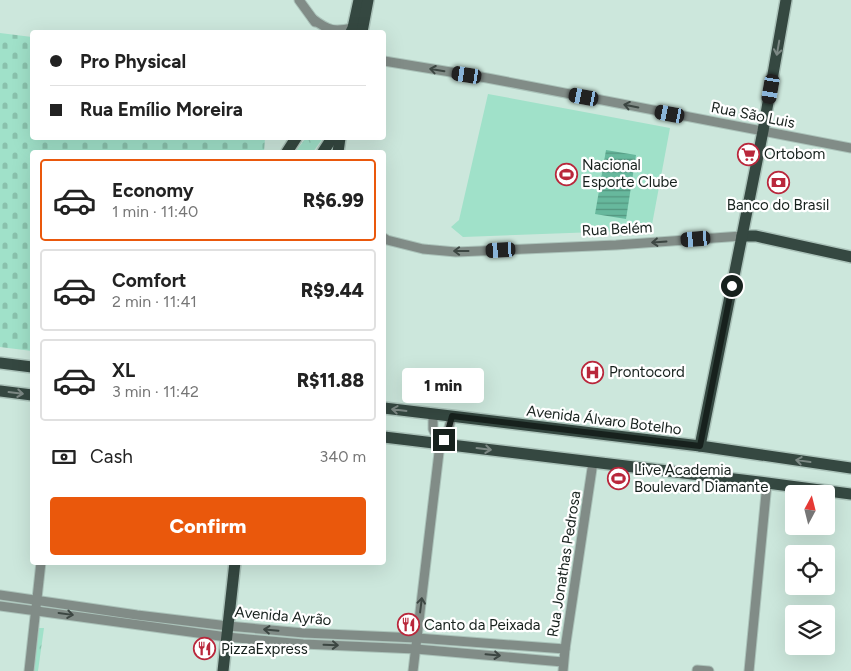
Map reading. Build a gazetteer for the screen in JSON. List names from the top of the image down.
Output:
{
  "streets": {
    "main road": ["Rua Belém", "Avenida Álvaro Botelho"],
    "street": ["Rua São Luis", "Rua Jonathas Pedrosa", "Avenida Ayrão"]
  },
  "crossings": [
    ["Rua Jonathas Pedrosa", "Avenida Ayrão"]
  ],
  "one_way": ["Rua São Luis", "Rua Belém"],
  "places": {
    "supermarket": ["Ortobom"],
    "sports": ["Nacional Esporte Clube", "Live Academia Boulevard Diamante"],
    "bank": ["Banco do Brasil"],
    "hospital": ["Prontocord"],
    "restaurant": ["Canto da Peixada", "PizzaExpress"]
  },
  "north": "top",
  "page": {
    "banner": ["Pro Physical", "Rua Emílio Moreira"],
    "list": [
      {
        "name": "Economy",
        "note": "1 min · 11:40",
        "value": "R$6.99"
      },
      {
        "name": "Comfort",
        "note": "2 min · 11:41",
        "value": "R$9.44"
      },
      {
        "name": "XL",
        "note": "3 min · 11:42",
        "value": "R$11.88"
      }
    ],
    "bubble": "1 min",
    "pay": ["Cash", "340 m"],
    "buttons": "Confirm"
  }
}
